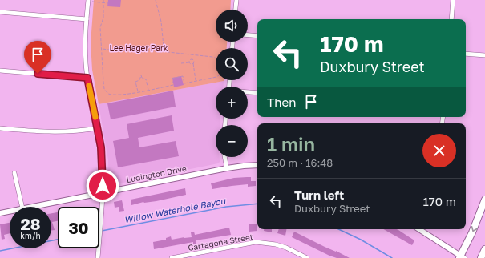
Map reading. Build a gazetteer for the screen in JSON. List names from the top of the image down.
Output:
{
  "streets": {
    "street": ["Ludington Drive", "Cartagena Street"]
  },
  "water": ["Willow Waterhole Bayou"],
  "parks": ["Lee Hager Park"],
  "page": {
    "map_buttons": ["+", "−"],
    "turn": ["170 m", "Duxbury Street"],
    "then": "Then",
    "heading": ["1 min", "250 m · 16:48"],
    "list": [
      {
        "name": "Turn left",
        "note": "Duxbury Street",
        "value": "170 m"
      }
    ],
    "speed": "28 km/h",
    "limit": "30"
  }
}
